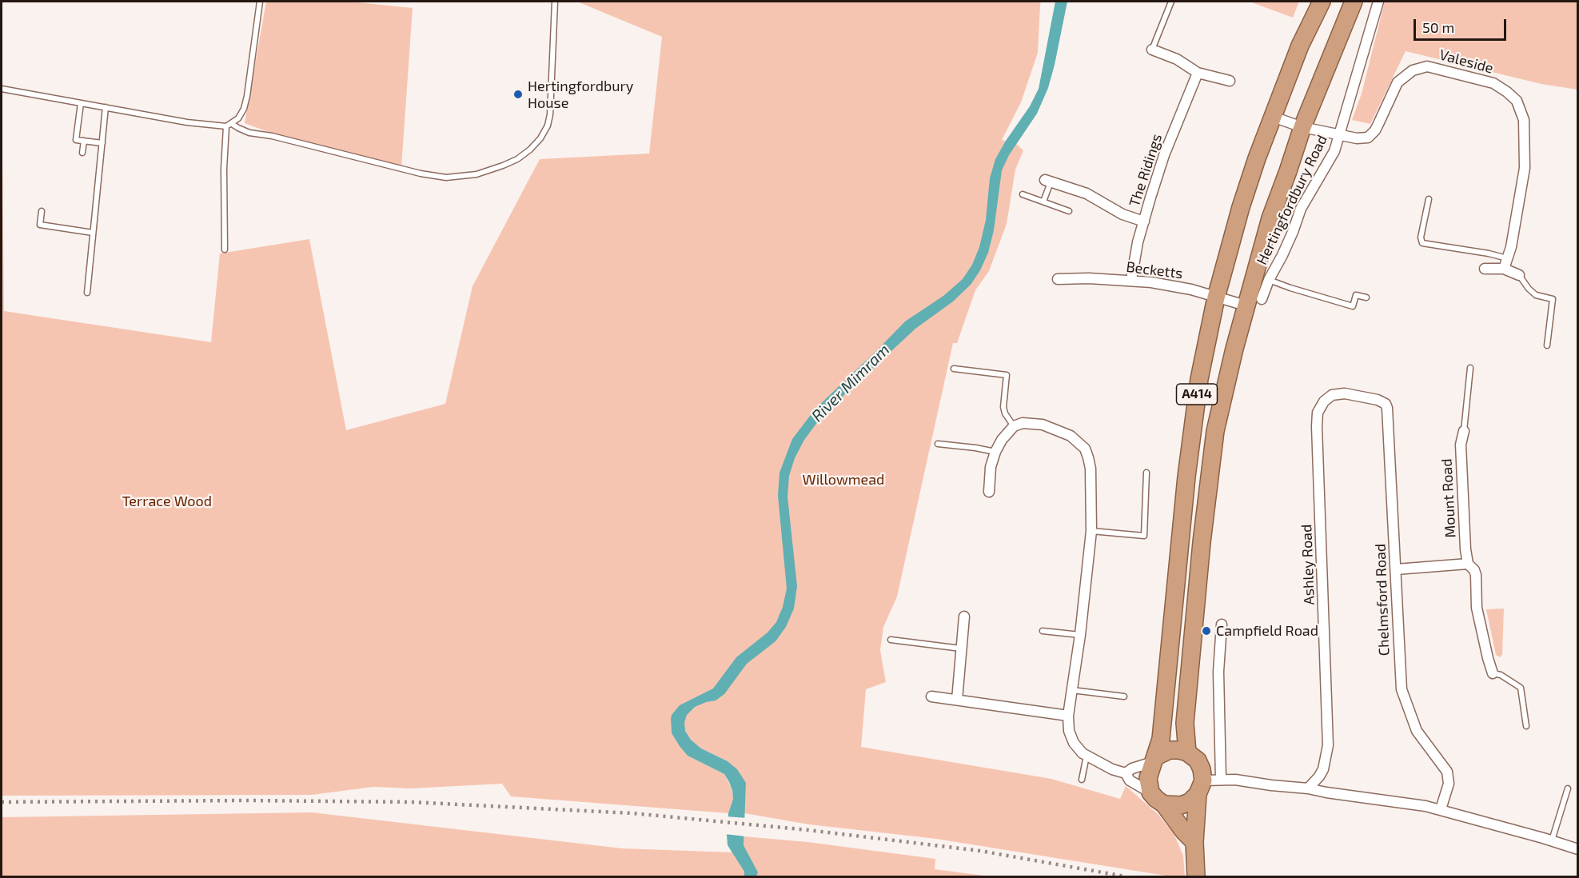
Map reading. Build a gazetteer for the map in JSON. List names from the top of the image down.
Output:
{
  "streets": {
    "highway": ["A414"],
    "street": [
      "Valeside",
      "The Ridings",
      "Hertingfordbury Road",
      "Becketts",
      "Mount Road",
      "Ashley Road",
      "Chelmsford Road"
    ]
  },
  "crossings": [
    ["Valeside", "Hertingfordbury Road"],
    ["Valeside", "A414"],
    ["The Ridings", "Becketts"],
    ["Hertingfordbury Road", "Becketts"],
    ["Hertingfordbury Road", "A414"],
    ["Becketts", "A414"],
    ["Ashley Road", "Chelmsford Road"]
  ],
  "water": ["River Mimram"],
  "parks": ["Willowmead", "Terrace Wood"],
  "places": ["Hertingfordbury House", "Campfield Road"],
  "scale_bar": "50 m"
}
